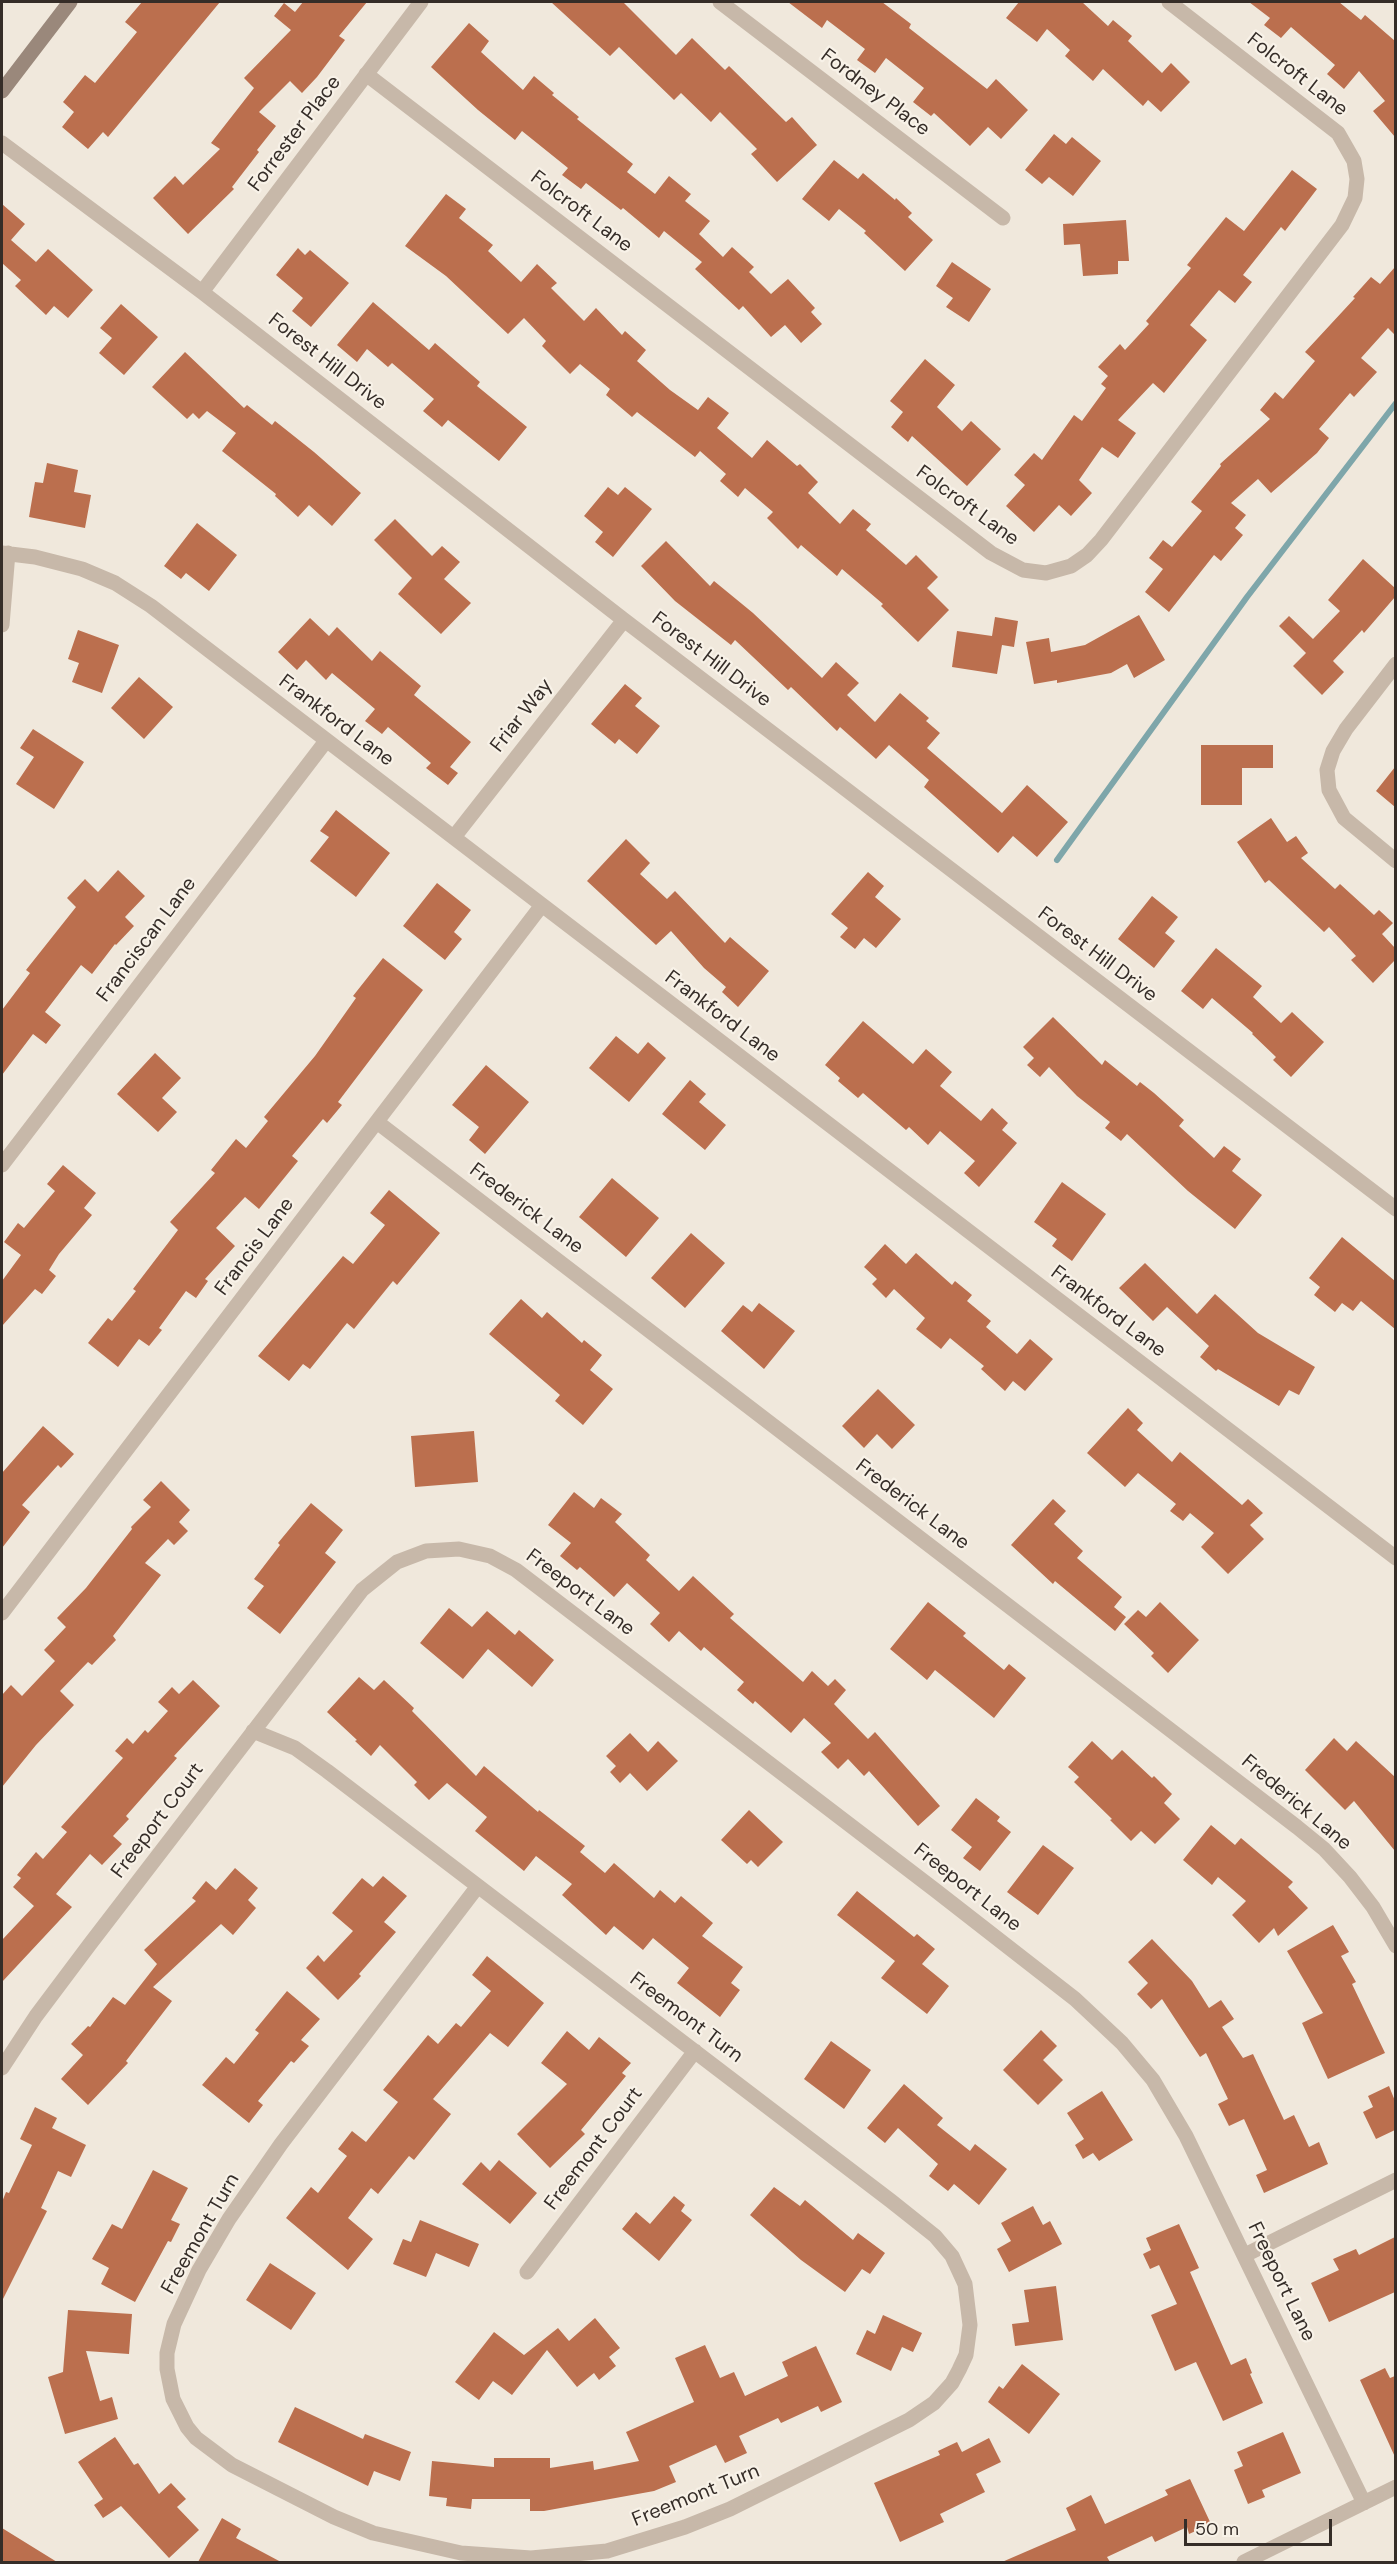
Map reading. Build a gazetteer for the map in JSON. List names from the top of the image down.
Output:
{
  "streets": {
    "street": [
      "Folcroft Lane",
      "Fordney Place",
      "Forrester Place",
      "Forest Hill Drive",
      "Friar Way",
      "Frankford Lane",
      "Franciscan Lane",
      "Frederick Lane",
      "Francis Lane",
      "Freeport Lane",
      "Freeport Court",
      "Freemont Turn",
      "Freemont Court"
    ]
  },
  "crossings": [
    ["Folcroft Lane", "Forrester Place"],
    ["Forrester Place", "Forest Hill Drive"],
    ["Forest Hill Drive", "Friar Way"],
    ["Friar Way", "Frankford Lane"],
    ["Frankford Lane", "Franciscan Lane"],
    ["Frankford Lane", "Francis Lane"],
    ["Frederick Lane", "Francis Lane"],
    ["Freeport Lane", "Freeport Court"],
    ["Freeport Court", "Freemont Turn"],
    ["Freemont Turn", "Freemont Court"]
  ],
  "scale_bar": "50 m"
}
